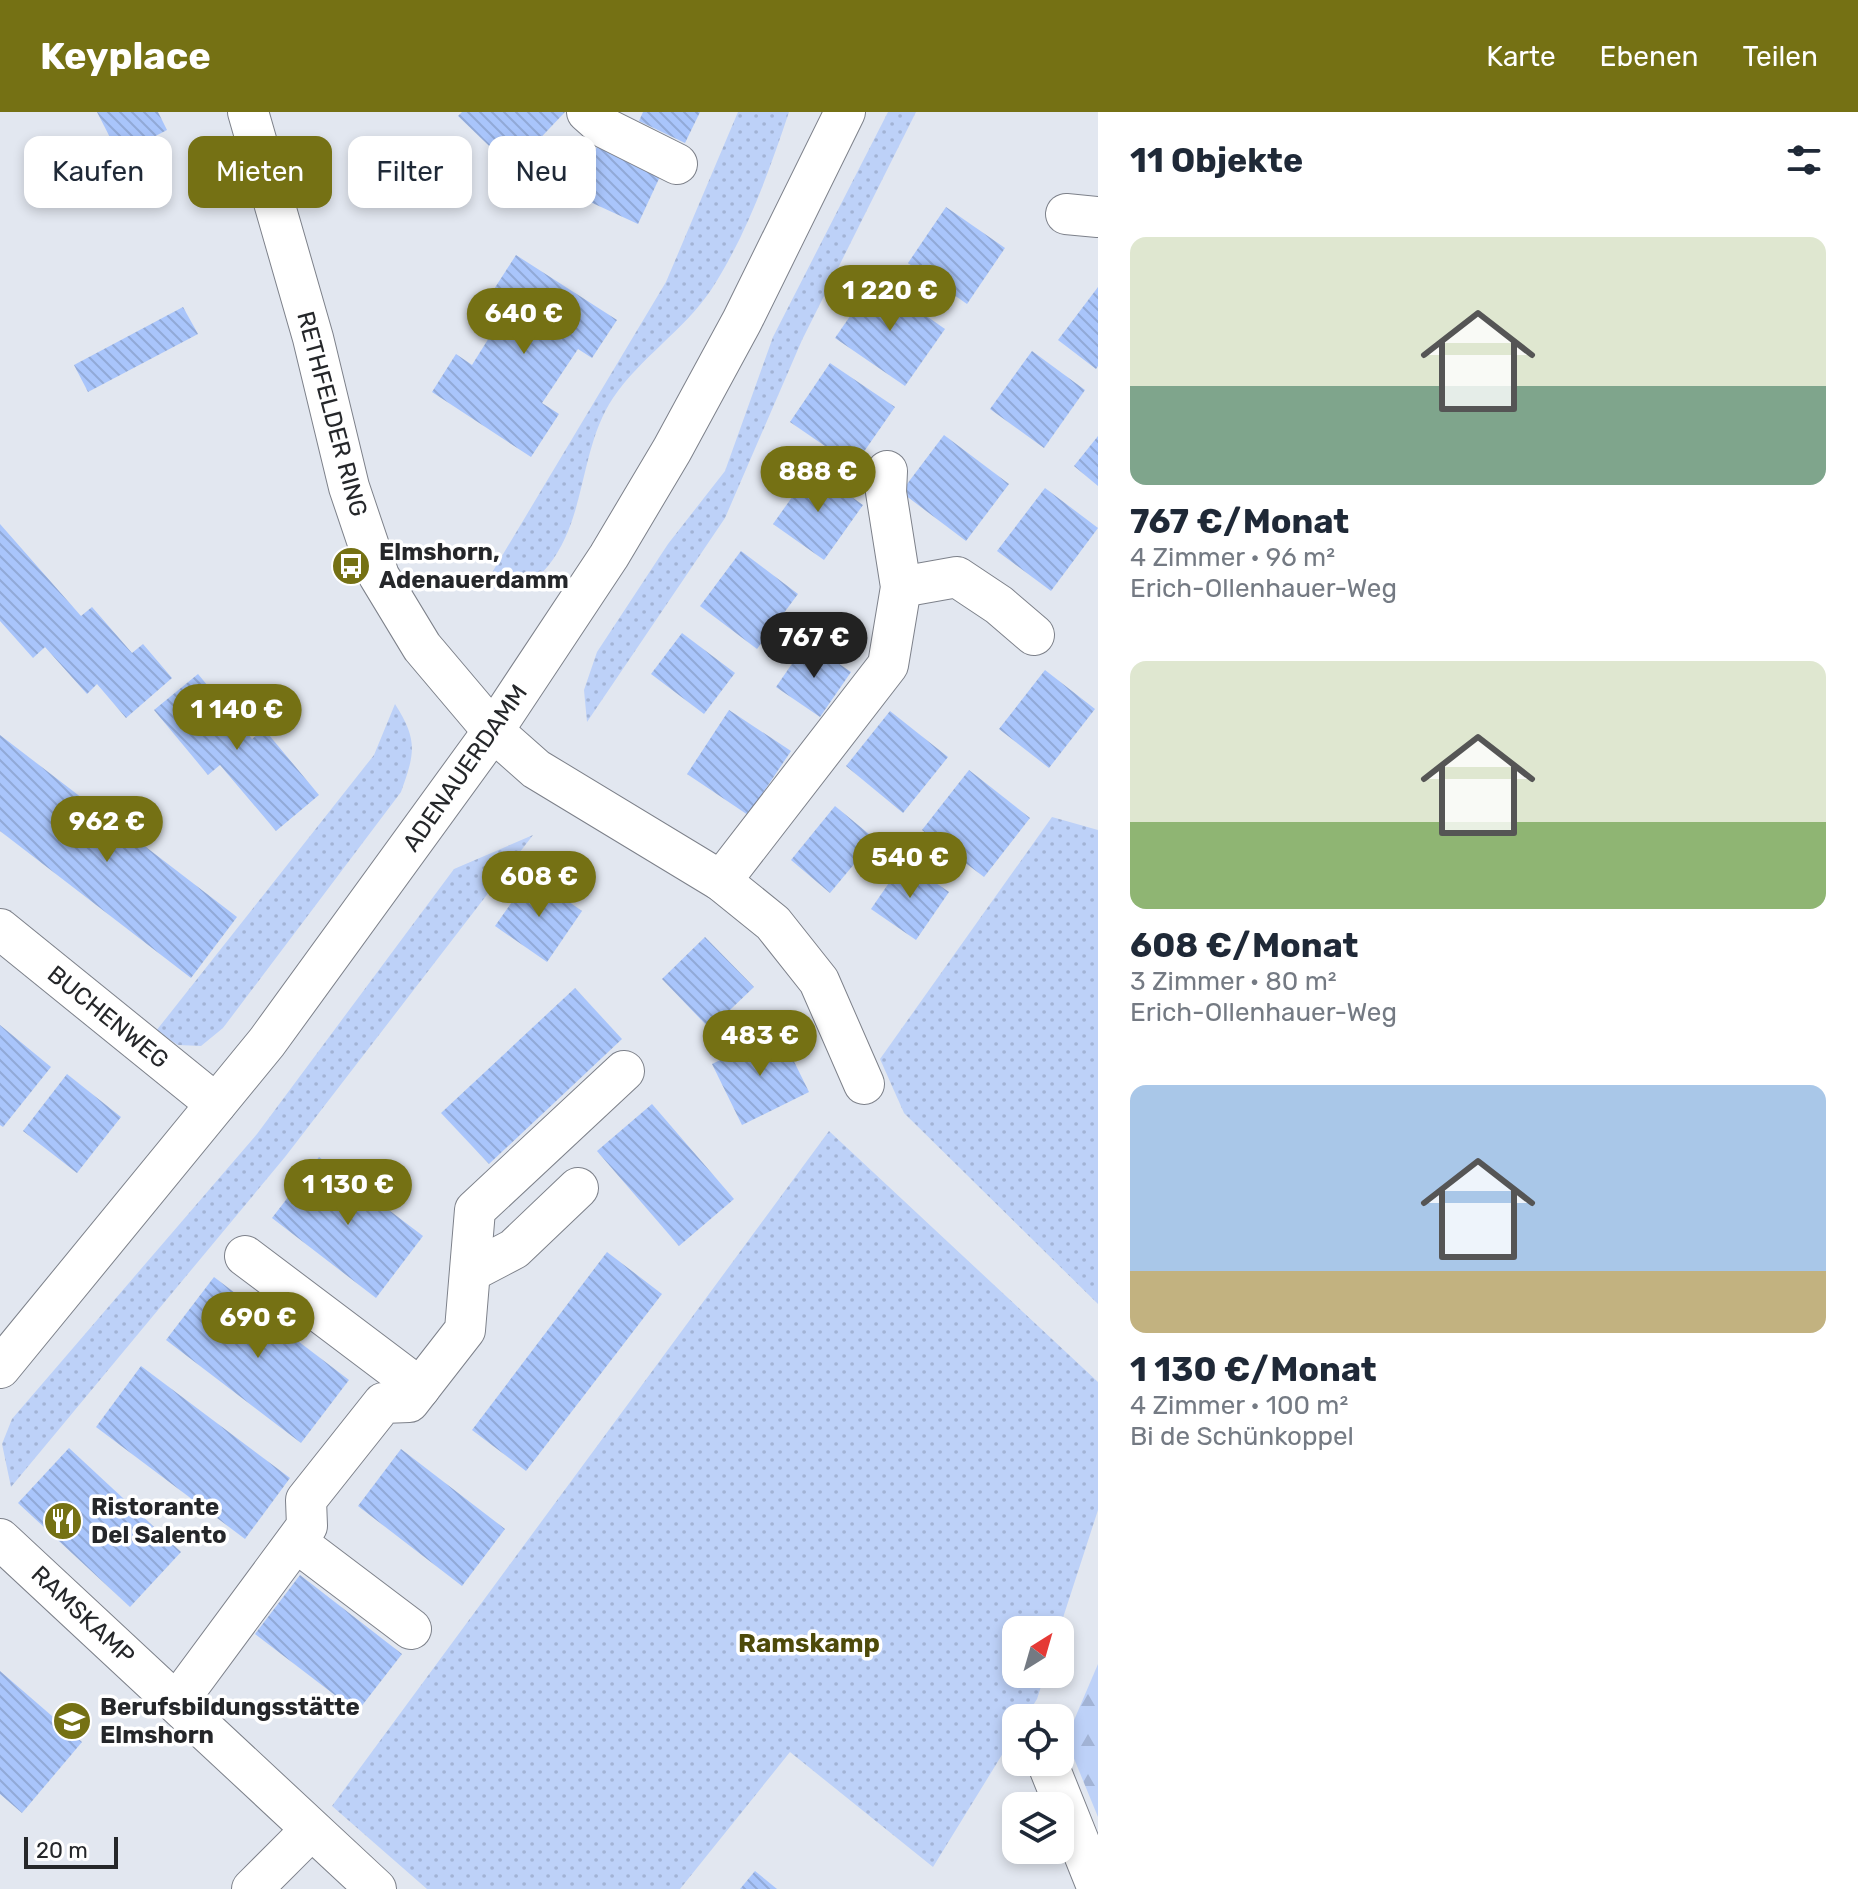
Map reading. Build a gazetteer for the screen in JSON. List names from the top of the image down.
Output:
{
  "streets": {
    "street": [
      "RETHFELDER RING",
      "ADENAUERDAMM",
      "BUCHENWEG",
      "RAMSKAMP"
    ]
  },
  "crossings": [
    ["RETHFELDER RING", "ADENAUERDAMM"],
    ["ADENAUERDAMM", "BUCHENWEG"]
  ],
  "districts": ["Ramskamp"],
  "places": {
    "bus stop": ["Elmshorn, Adenauerdamm"],
    "restaurant": ["Ristorante Del Salento"],
    "school or university": ["Berufsbildungsstätte Elmshorn"]
  },
  "scale_bar": "20 m",
  "north": "top right",
  "page": {
    "header": "Keyplace",
    "nav": ["Karte", "Ebenen", "Teilen"],
    "heading": "11 Objekte",
    "chip": [
      "Kaufen",
      "Mieten",
      "Filter",
      "Neu"
    ],
    "list": [
      {
        "name": "767 €/Monat",
        "note": "4 Zimmer · 96 m² · Erich-Ollenhauer-Weg"
      },
      {
        "name": "608 €/Monat",
        "note": "3 Zimmer · 80 m² · Erich-Ollenhauer-Weg"
      },
      {
        "name": "1 130 €/Monat",
        "note": "4 Zimmer · 100 m² · Bi de Schünkoppel"
      }
    ],
    "price": [
      "1 220 €",
      "640 €",
      "888 €",
      "767 €",
      "1 140 €",
      "962 €",
      "540 €",
      "608 €",
      "483 €",
      "1 130 €",
      "690 €"
    ],
    "scale": "20 m"
  }
}
